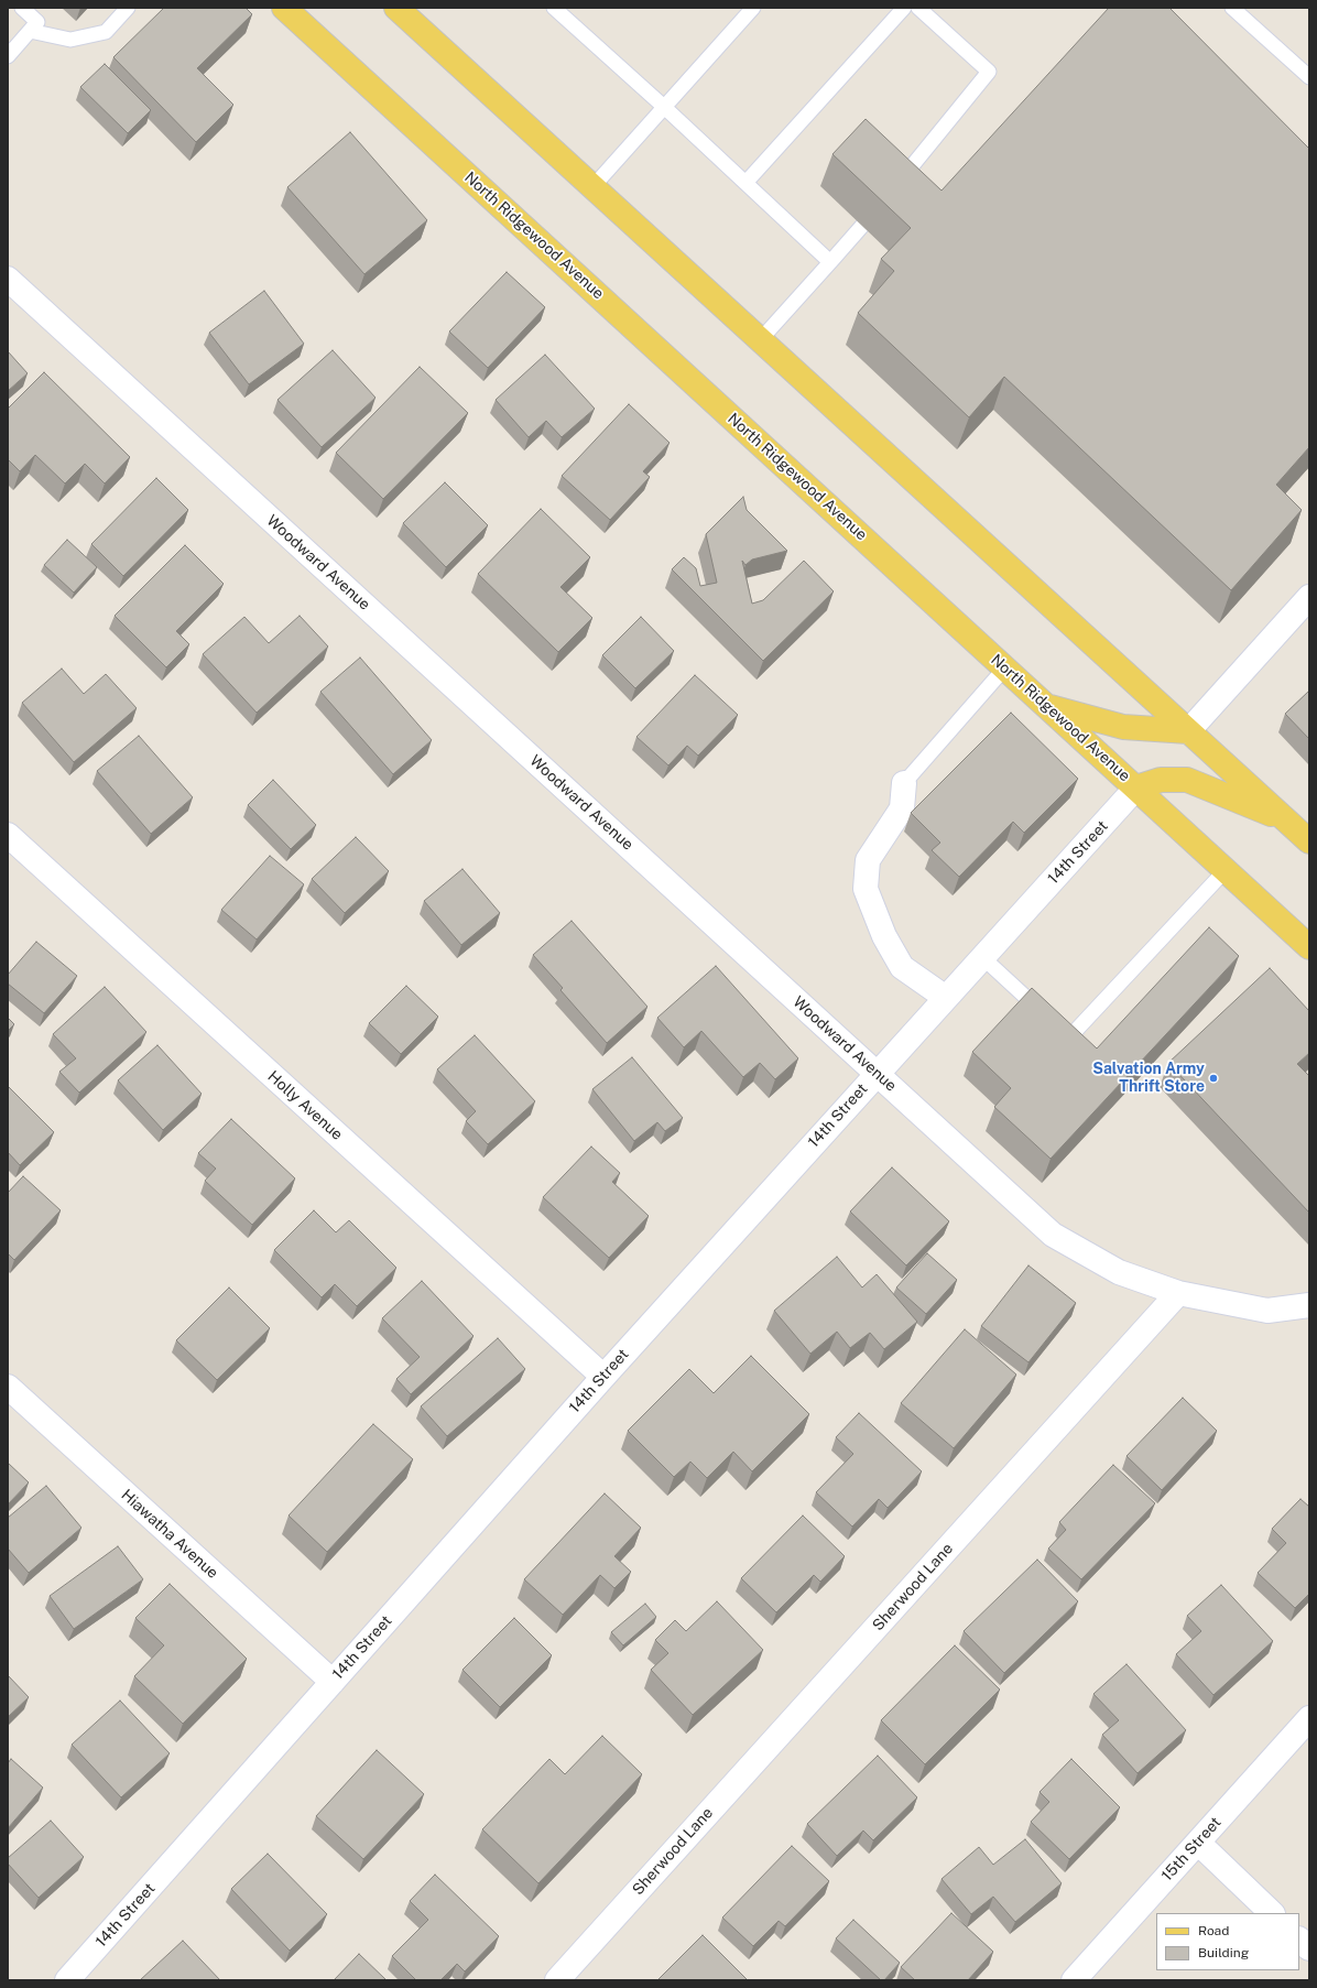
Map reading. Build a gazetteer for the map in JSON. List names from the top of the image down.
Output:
{
  "streets": {
    "main road": ["North Ridgewood Avenue"],
    "street": [
      "Woodward Avenue",
      "14th Street",
      "Holly Avenue",
      "Hiawatha Avenue",
      "Sherwood Lane",
      "15th Street"
    ]
  },
  "crossings": [
    ["North Ridgewood Avenue", "14th Street"],
    ["Woodward Avenue", "14th Street"],
    ["Woodward Avenue", "Sherwood Lane"],
    ["14th Street", "Holly Avenue"],
    ["14th Street", "Hiawatha Avenue"]
  ],
  "places": ["Salvation Army Thrift Store"],
  "legend": ["Road", "Building"]
}
